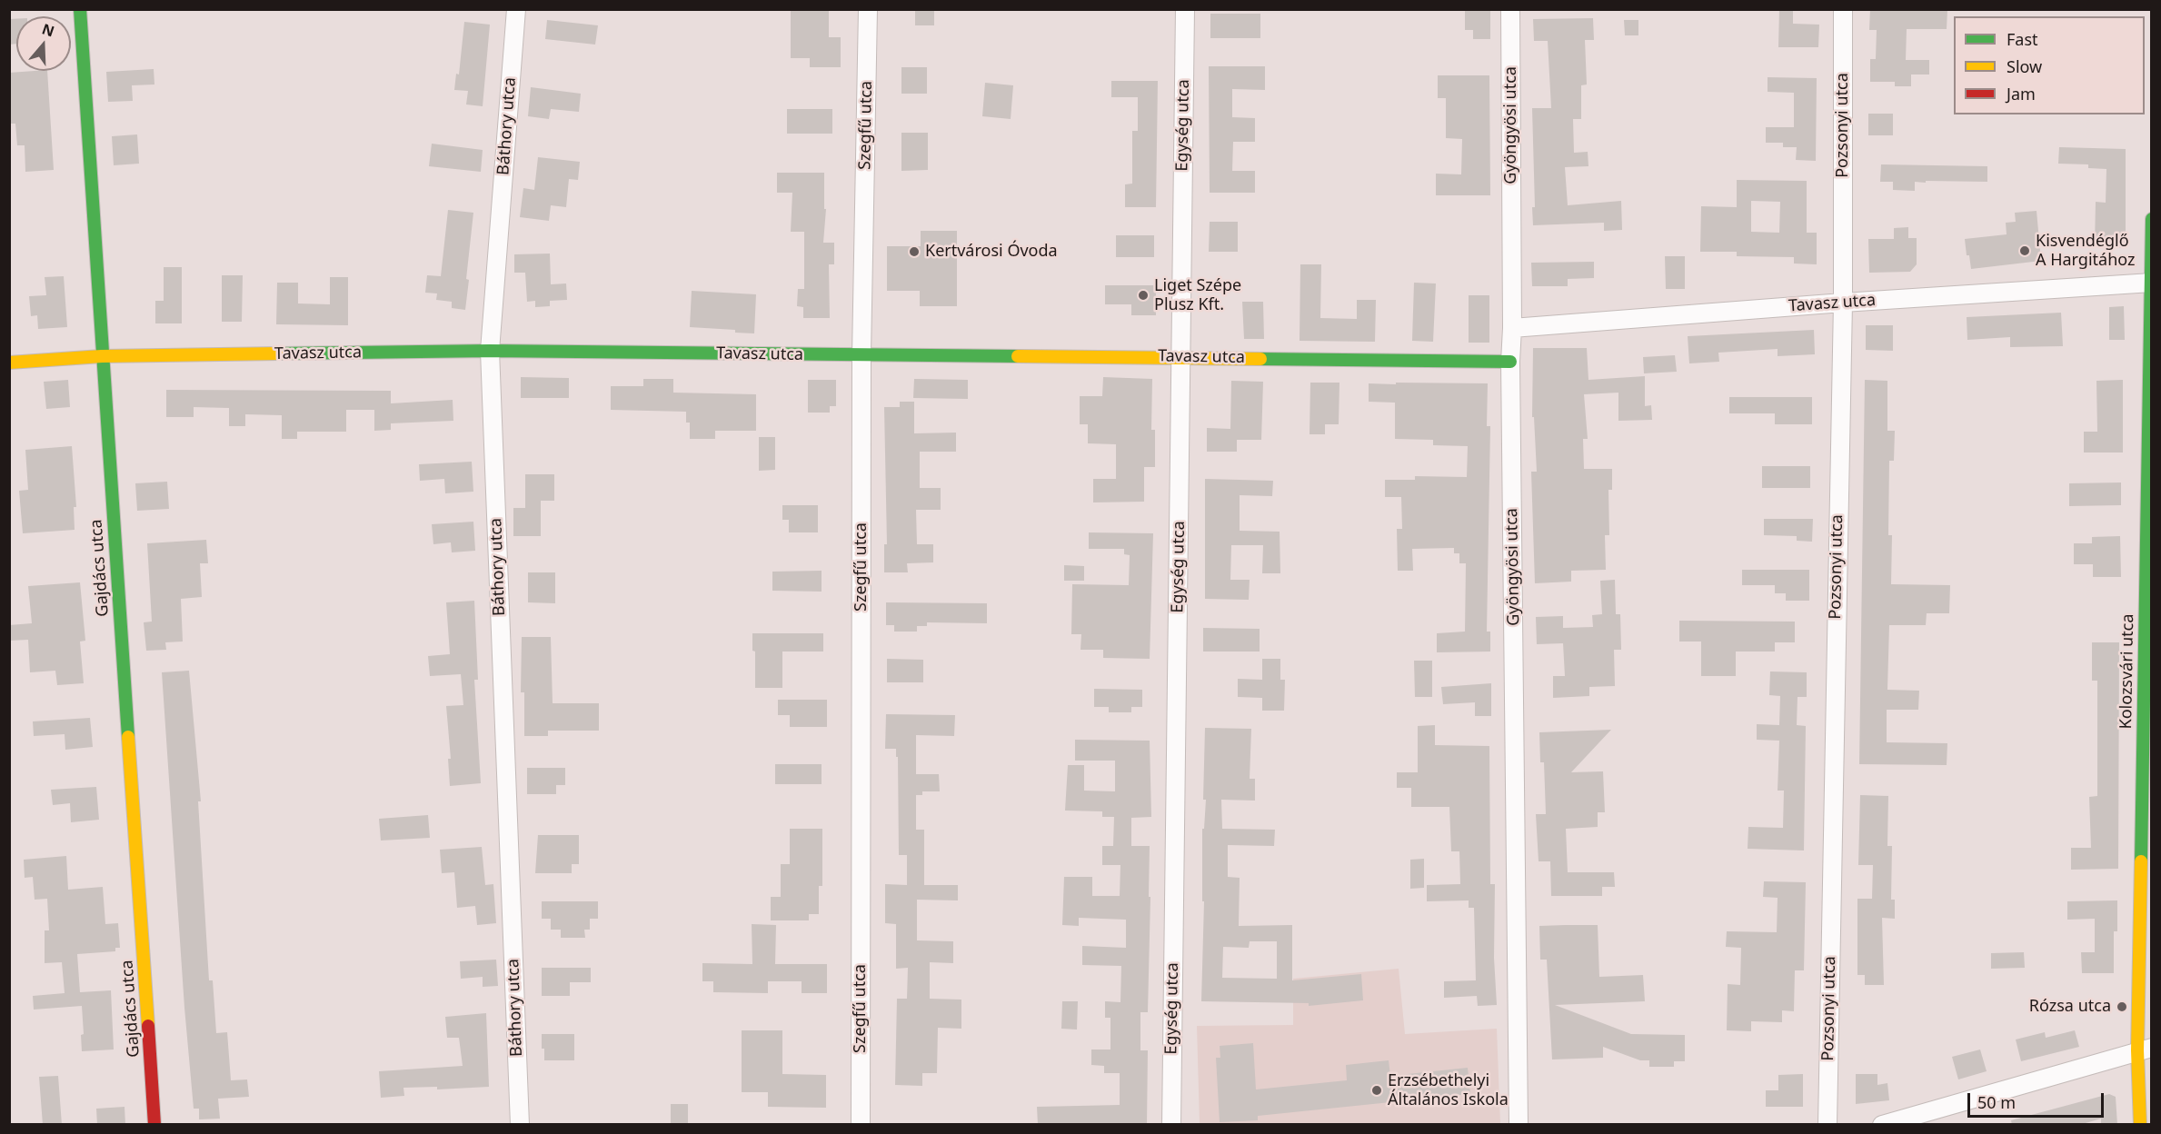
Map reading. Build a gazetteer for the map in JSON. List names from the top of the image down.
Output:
{
  "streets": {
    "street": [
      "Szegfű utca",
      "Egység utca",
      "Gyöngyösi utca",
      "Pozsonyi utca",
      "Báthory utca",
      "Tavasz utca",
      "Gajdács utca",
      "Kolozsvári utca"
    ]
  },
  "crossings": [
    ["Szegfű utca", "Tavasz utca"],
    ["Egység utca", "Tavasz utca"],
    ["Gyöngyösi utca", "Tavasz utca"],
    ["Pozsonyi utca", "Tavasz utca"],
    ["Báthory utca", "Tavasz utca"],
    ["Tavasz utca", "Gajdács utca"],
    ["Tavasz utca", "Kolozsvári utca"]
  ],
  "places": [
    "Kisvendéglő A Hargitához",
    "Kertvárosi Óvoda",
    "Liget Szépe Plusz Kft.",
    "Rózsa utca",
    "Erzsébethelyi Általános Iskola"
  ],
  "legend": ["Fast", "Slow", "Jam"],
  "scale_bar": "50 m",
  "north": "top"
}
